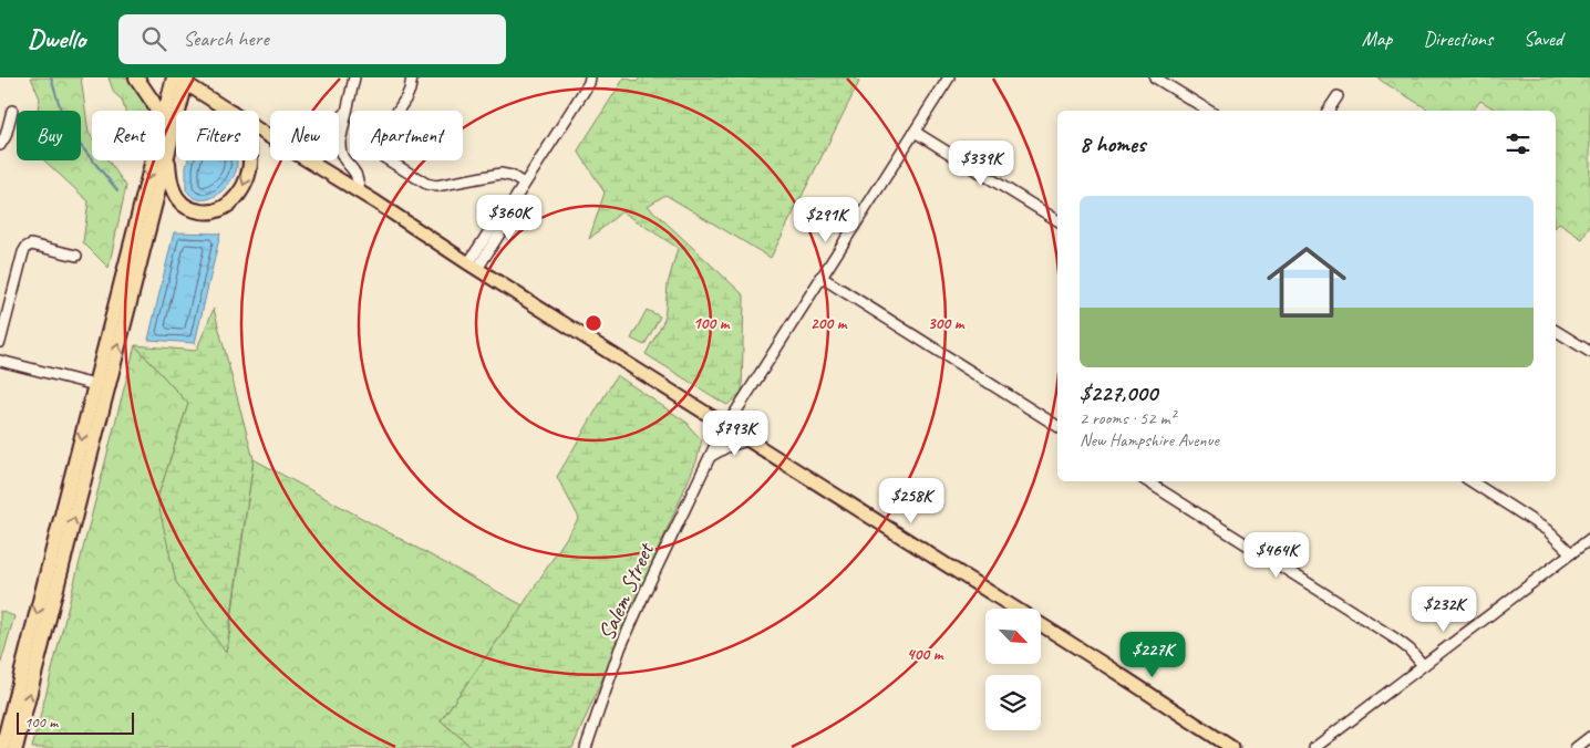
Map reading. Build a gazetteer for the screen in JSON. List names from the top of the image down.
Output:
{
  "streets": {
    "street": ["Salem Street"]
  },
  "scale_bar": "100 m",
  "north": "bottom right",
  "page": {
    "header": "Dwello",
    "search": "Search here",
    "nav": ["Map", "Directions", "Saved"],
    "chip": [
      "Buy",
      "Rent",
      "Filters",
      "New",
      "Apartment"
    ],
    "heading": "8 homes",
    "price": [
      "$339K",
      "$360K",
      "$291K",
      "$793K",
      "$258K",
      "$464K",
      "$232K",
      "$227K"
    ],
    "list": [
      {
        "name": "$227,000",
        "note": "2 rooms · 52 m² · New Hampshire Avenue"
      }
    ],
    "scale": "100 m"
  },
  "rings": [
    "100 m",
    "200 m",
    "300 m",
    "400 m"
  ]
}
